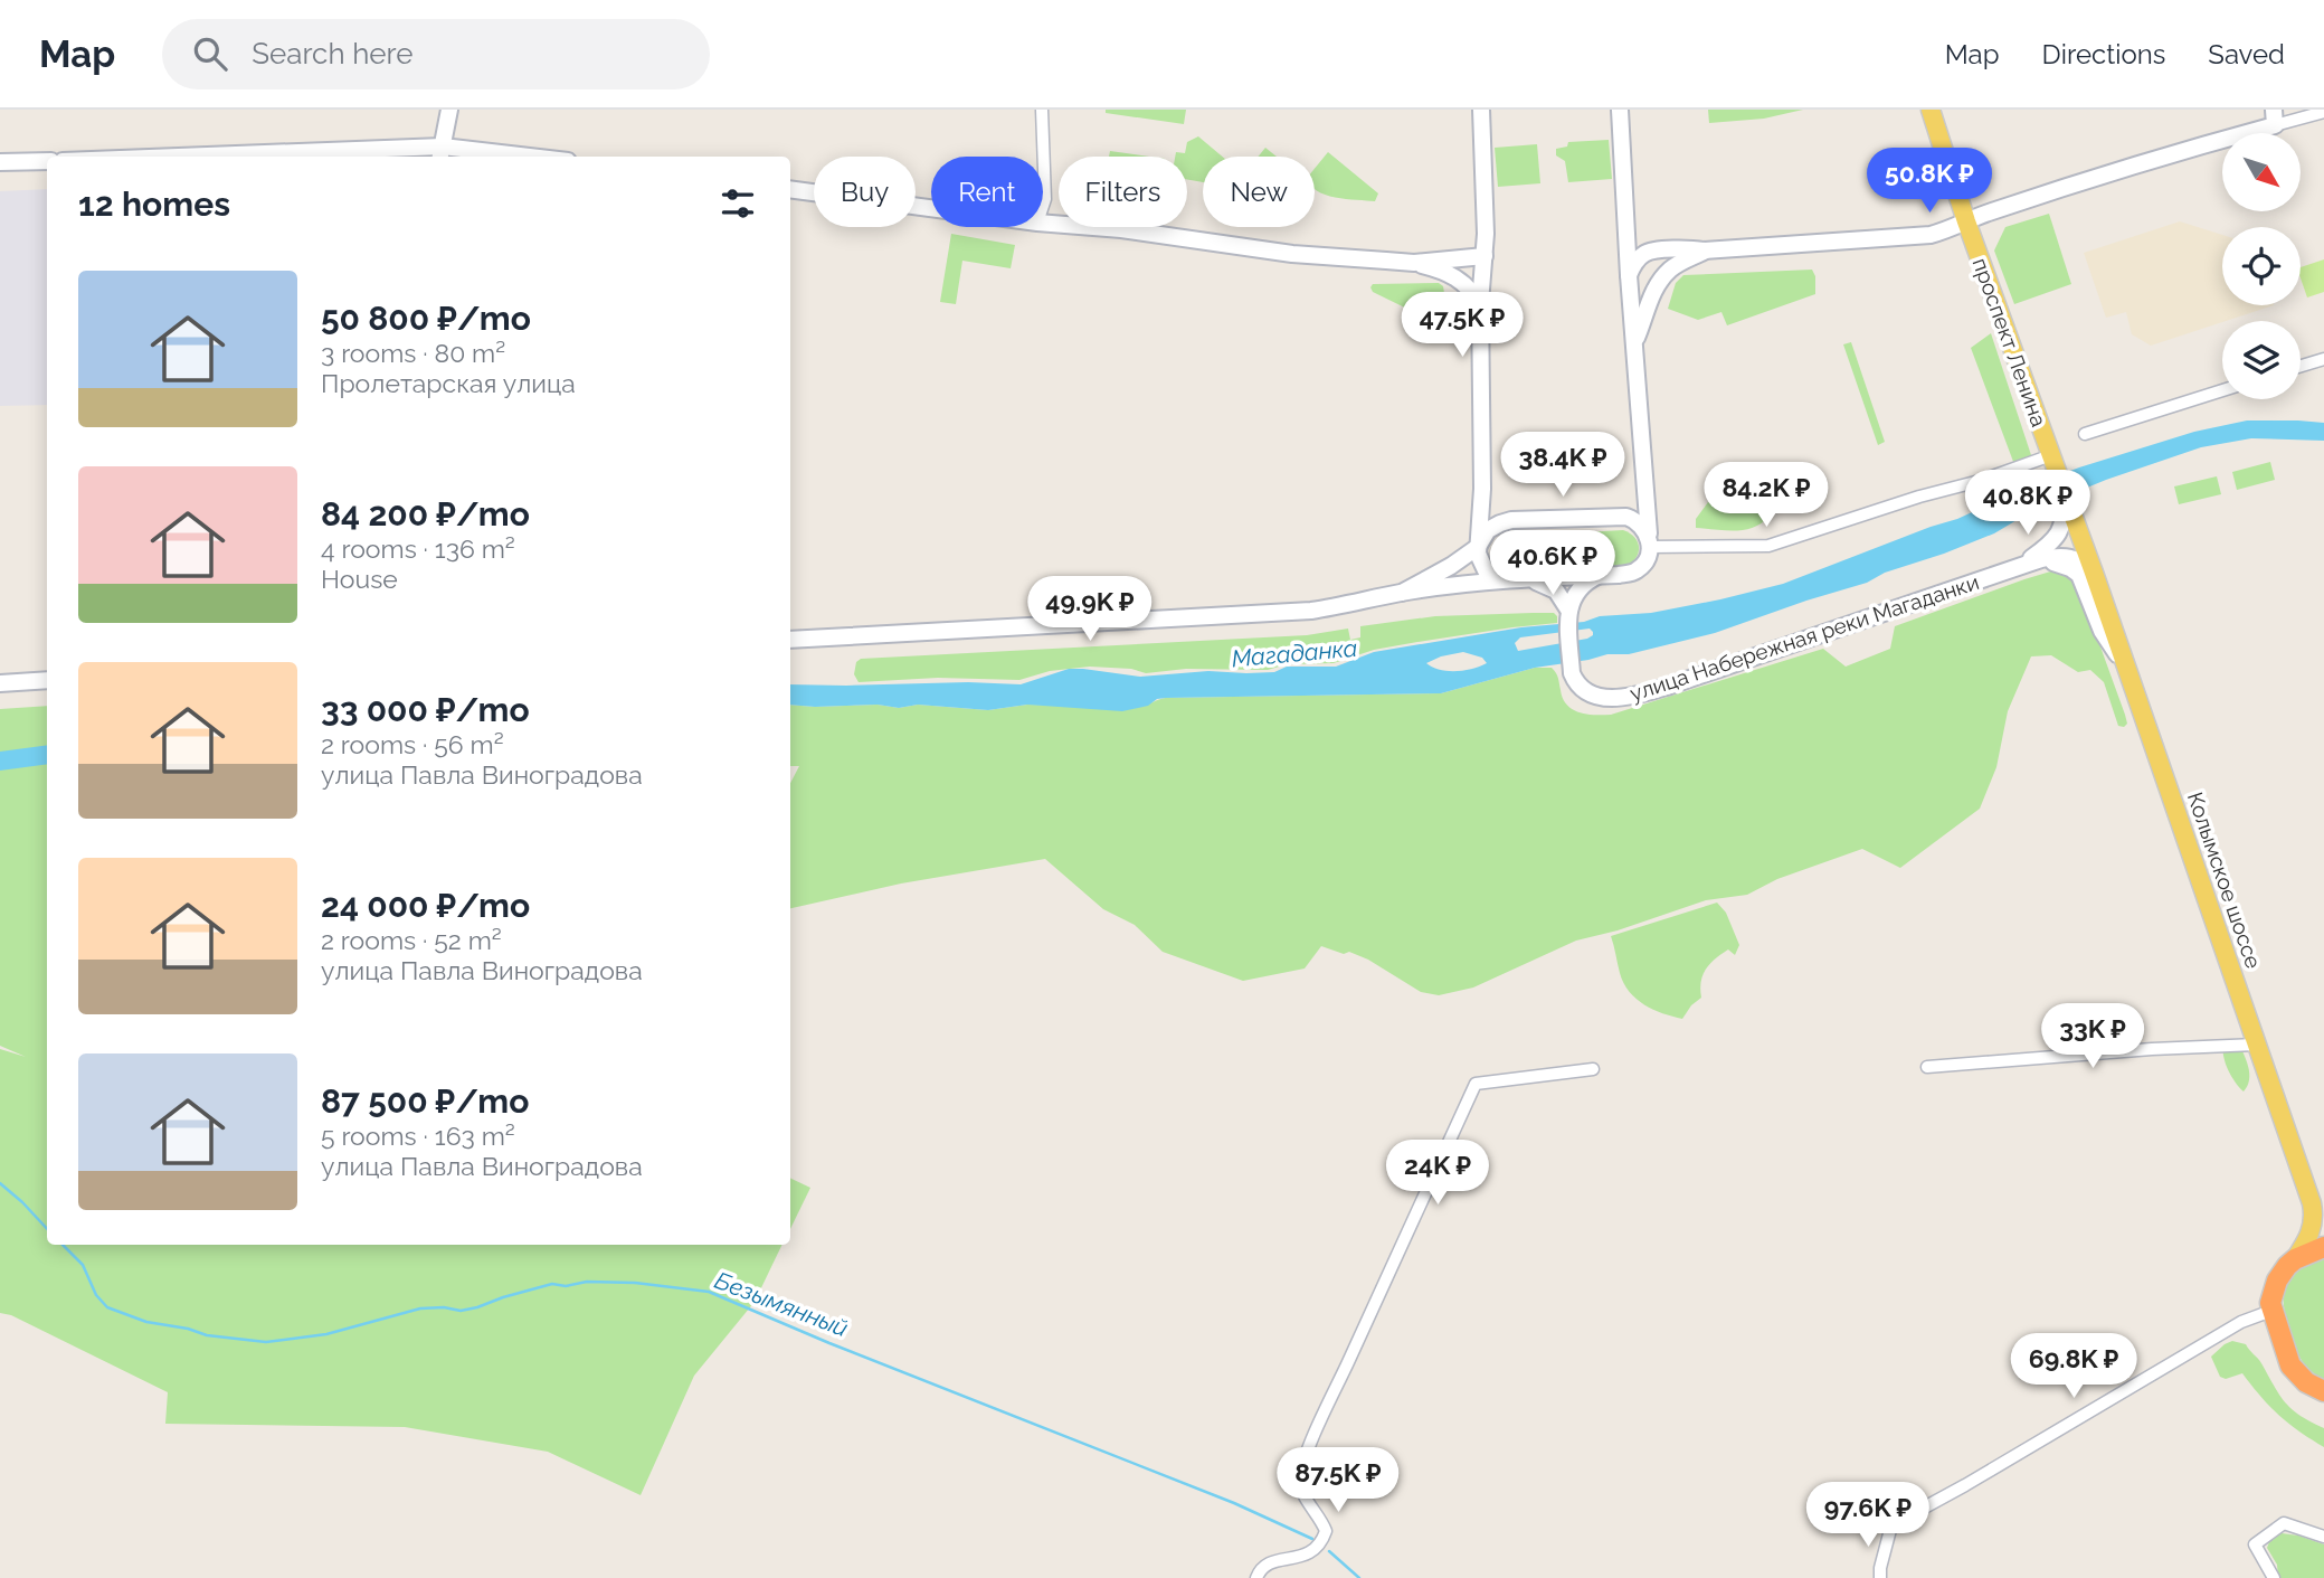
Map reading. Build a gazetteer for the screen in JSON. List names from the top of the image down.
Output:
{
  "streets": {
    "highway": ["Колымское шоссе"],
    "main road": ["проспект Ленина"],
    "street": ["улица Набережная реки Магаданки"]
  },
  "crossings": [
    ["проспект Ленина", "Колымское шоссе"]
  ],
  "water": ["Магаданка", "Безымянный"],
  "north": "bottom right",
  "page": {
    "header": "Map",
    "search": "Search here",
    "nav": ["Map", "Directions", "Saved"],
    "price": [
      "50.8K ₽",
      "47.5K ₽",
      "38.4K ₽",
      "84.2K ₽",
      "40.8K ₽",
      "40.6K ₽",
      "49.9K ₽",
      "33K ₽",
      "24K ₽",
      "69.8K ₽",
      "87.5K ₽",
      "97.6K ₽"
    ],
    "chip": [
      "Buy",
      "Rent",
      "Filters",
      "New"
    ],
    "heading": "12 homes",
    "list": [
      {
        "name": "50 800 ₽/mo",
        "note": "3 rooms · 80 m² · Пролетарская улица"
      },
      {
        "name": "84 200 ₽/mo",
        "note": "4 rooms · 136 m² · House"
      },
      {
        "name": "33 000 ₽/mo",
        "note": "2 rooms · 56 m² · улица Павла Виноградова"
      },
      {
        "name": "24 000 ₽/mo",
        "note": "2 rooms · 52 m² · улица Павла Виноградова"
      },
      {
        "name": "87 500 ₽/mo",
        "note": "5 rooms · 163 m² · улица Павла Виноградова"
      }
    ]
  }
}
